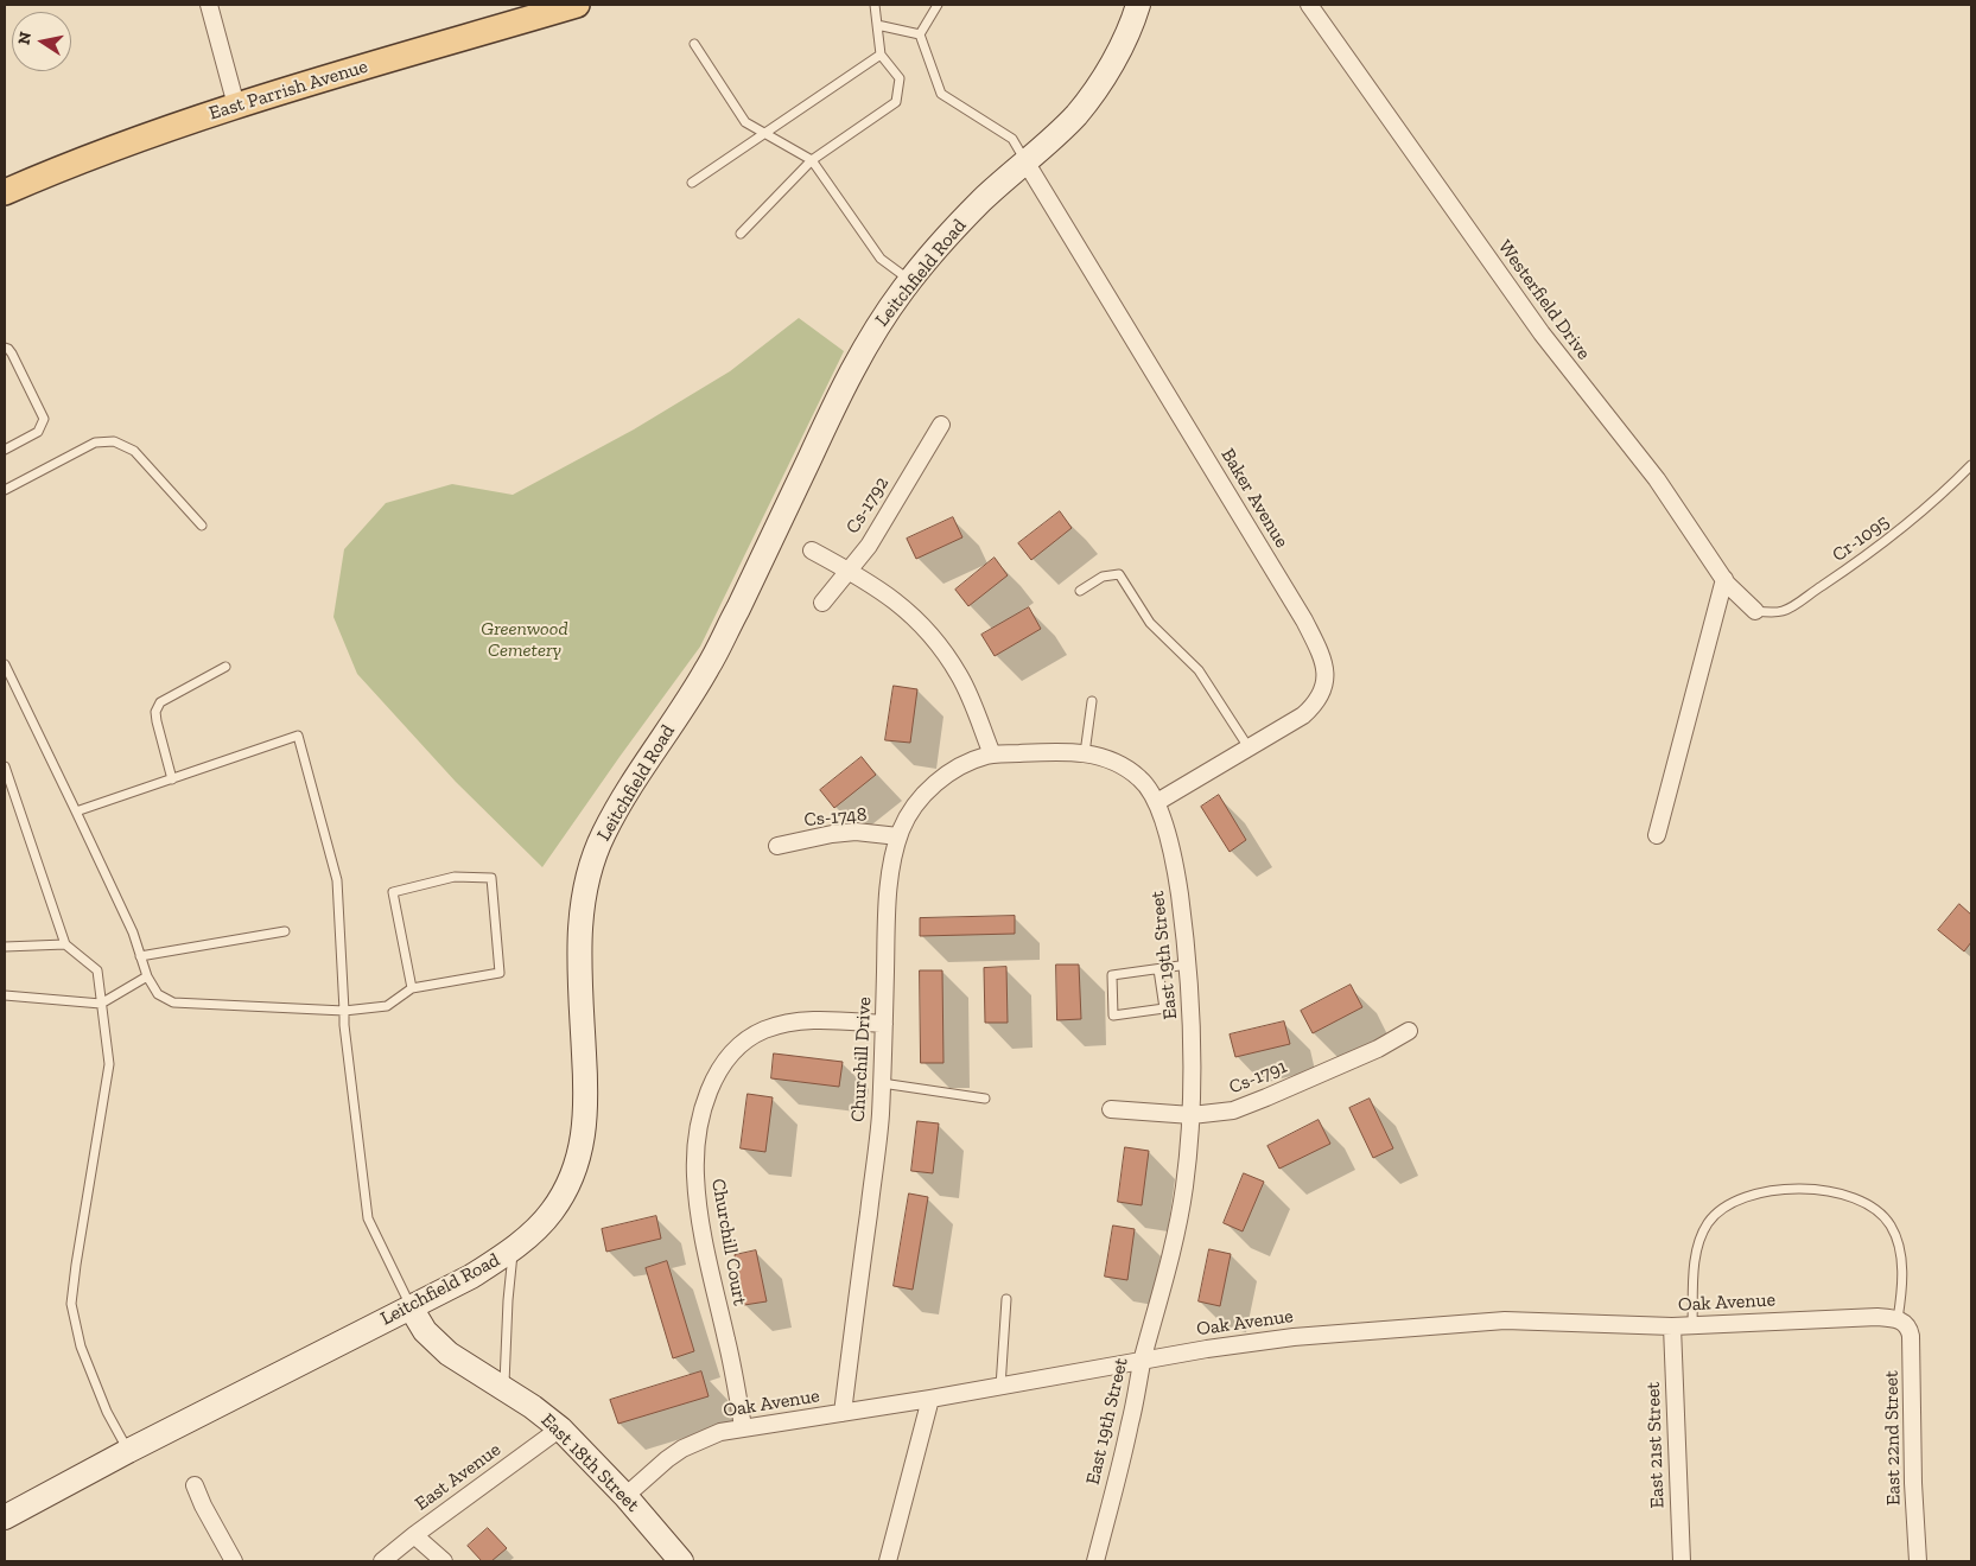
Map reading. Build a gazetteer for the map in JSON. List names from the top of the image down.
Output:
{
  "streets": {
    "main road": ["East Parrish Avenue"],
    "street": [
      "Leitchfield Road",
      "Westerfield Drive",
      "Baker Avenue",
      "Cs-1792",
      "Cs-1748",
      "East 19th Street",
      "Churchill Drive",
      "Cs-1791",
      "Churchill Court",
      "Oak Avenue",
      "East 22nd Street",
      "East 21st Street",
      "East 18th Street",
      "East Avenue"
    ],
    "lane": ["Cr-1095"]
  },
  "crossings": [
    ["Leitchfield Road", "Baker Avenue"],
    ["Leitchfield Road", "East 18th Street"],
    ["Westerfield Drive", "Cr-1095"],
    ["Baker Avenue", "East 19th Street"],
    ["Cs-1748", "Churchill Drive"],
    ["East 19th Street", "Churchill Drive"],
    ["East 19th Street", "Cs-1791"],
    ["East 19th Street", "Oak Avenue"],
    ["Churchill Drive", "Churchill Court"],
    ["Churchill Drive", "Oak Avenue"],
    ["Churchill Court", "Oak Avenue"],
    ["Oak Avenue", "East 22nd Street"],
    ["Oak Avenue", "East 21st Street"],
    ["Oak Avenue", "East 18th Street"],
    ["East 18th Street", "East Avenue"]
  ],
  "parks": ["Greenwood Cemetery"],
  "north": "left"
}
